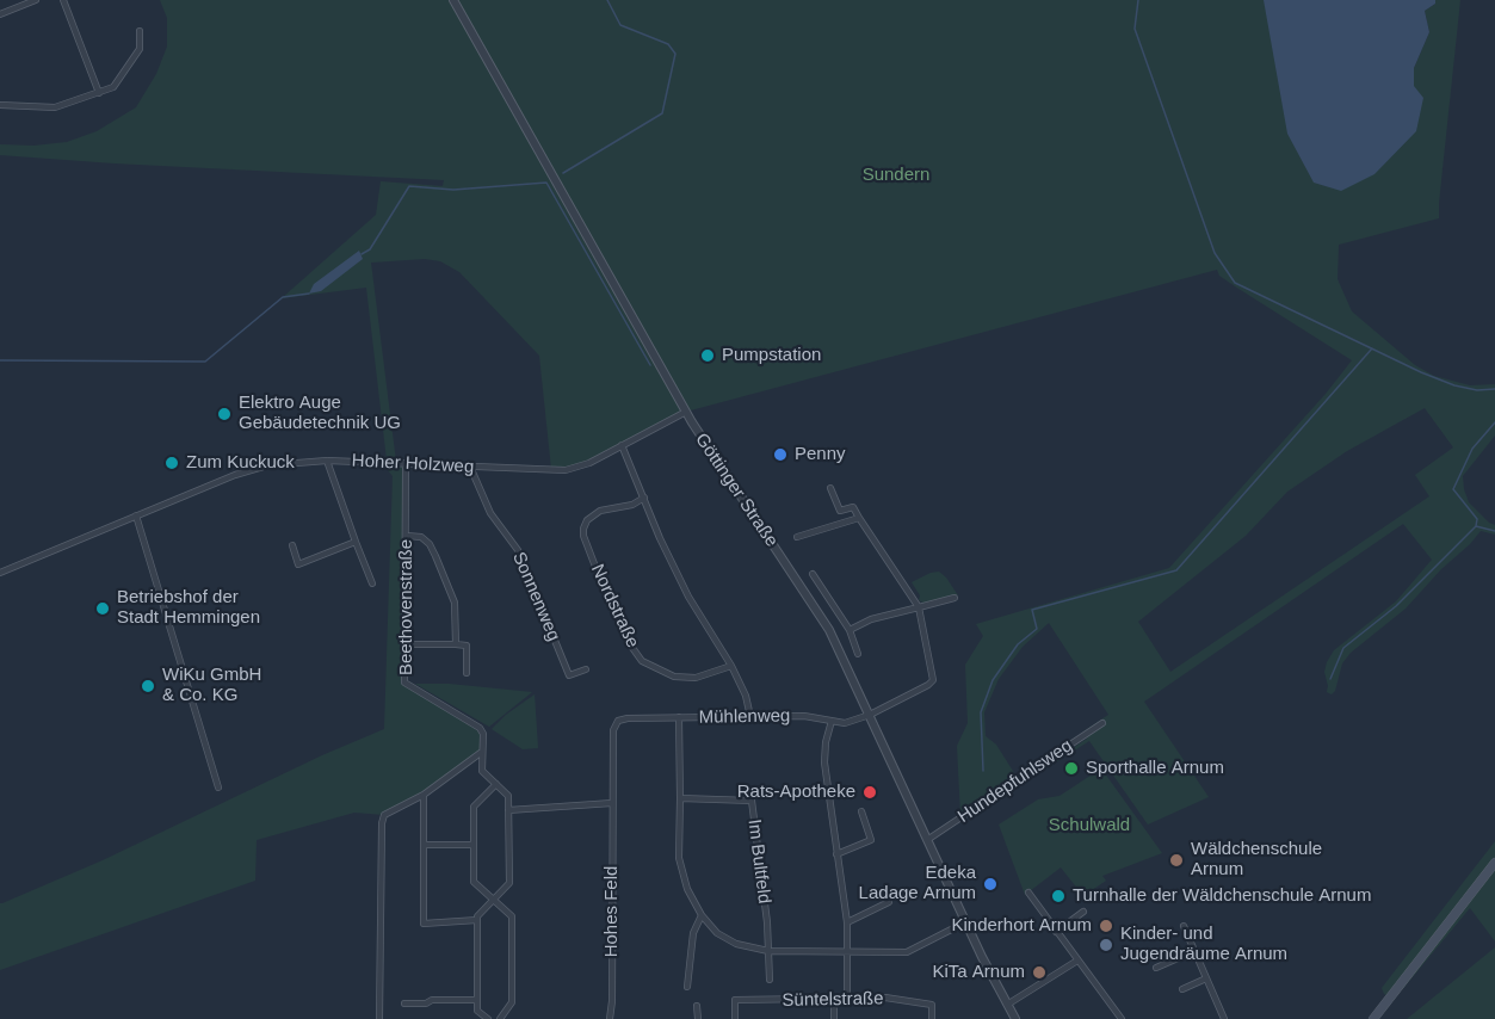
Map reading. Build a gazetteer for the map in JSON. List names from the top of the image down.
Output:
{
  "streets": {
    "street": [
      "Hoher Holzweg",
      "Göttinger Straße",
      "Sonnenweg",
      "Nordstraße",
      "Beethovenstraße",
      "Mühlenweg",
      "Hundepfuhlsweg",
      "Im Bultfeld",
      "Hohes Feld",
      "Süntelstraße"
    ]
  },
  "crossings": [
    ["Hoher Holzweg", "Göttinger Straße"],
    ["Hoher Holzweg", "Sonnenweg"],
    ["Hoher Holzweg", "Beethovenstraße"],
    ["Göttinger Straße", "Mühlenweg"],
    ["Göttinger Straße", "Hundepfuhlsweg"],
    ["Mühlenweg", "Hohes Feld"]
  ],
  "parks": ["Sundern", "Schulwald"],
  "places": [
    "Pumpstation",
    "Elektro Auge Gebäudetechnik UG",
    "Penny",
    "Zum Kuckuck",
    "Betriebshof der Stadt Hemmingen",
    "WiKu GmbH & Co. KG",
    "Sporthalle Arnum",
    "Rats-Apotheke",
    "Wäldchenschule Arnum",
    "Edeka Ladage Arnum",
    "Turnhalle der Wäldchenschule Arnum",
    "Kinderhort Arnum",
    "Kinder- und Jugendräume Arnum",
    "KiTa Arnum"
  ]
}
